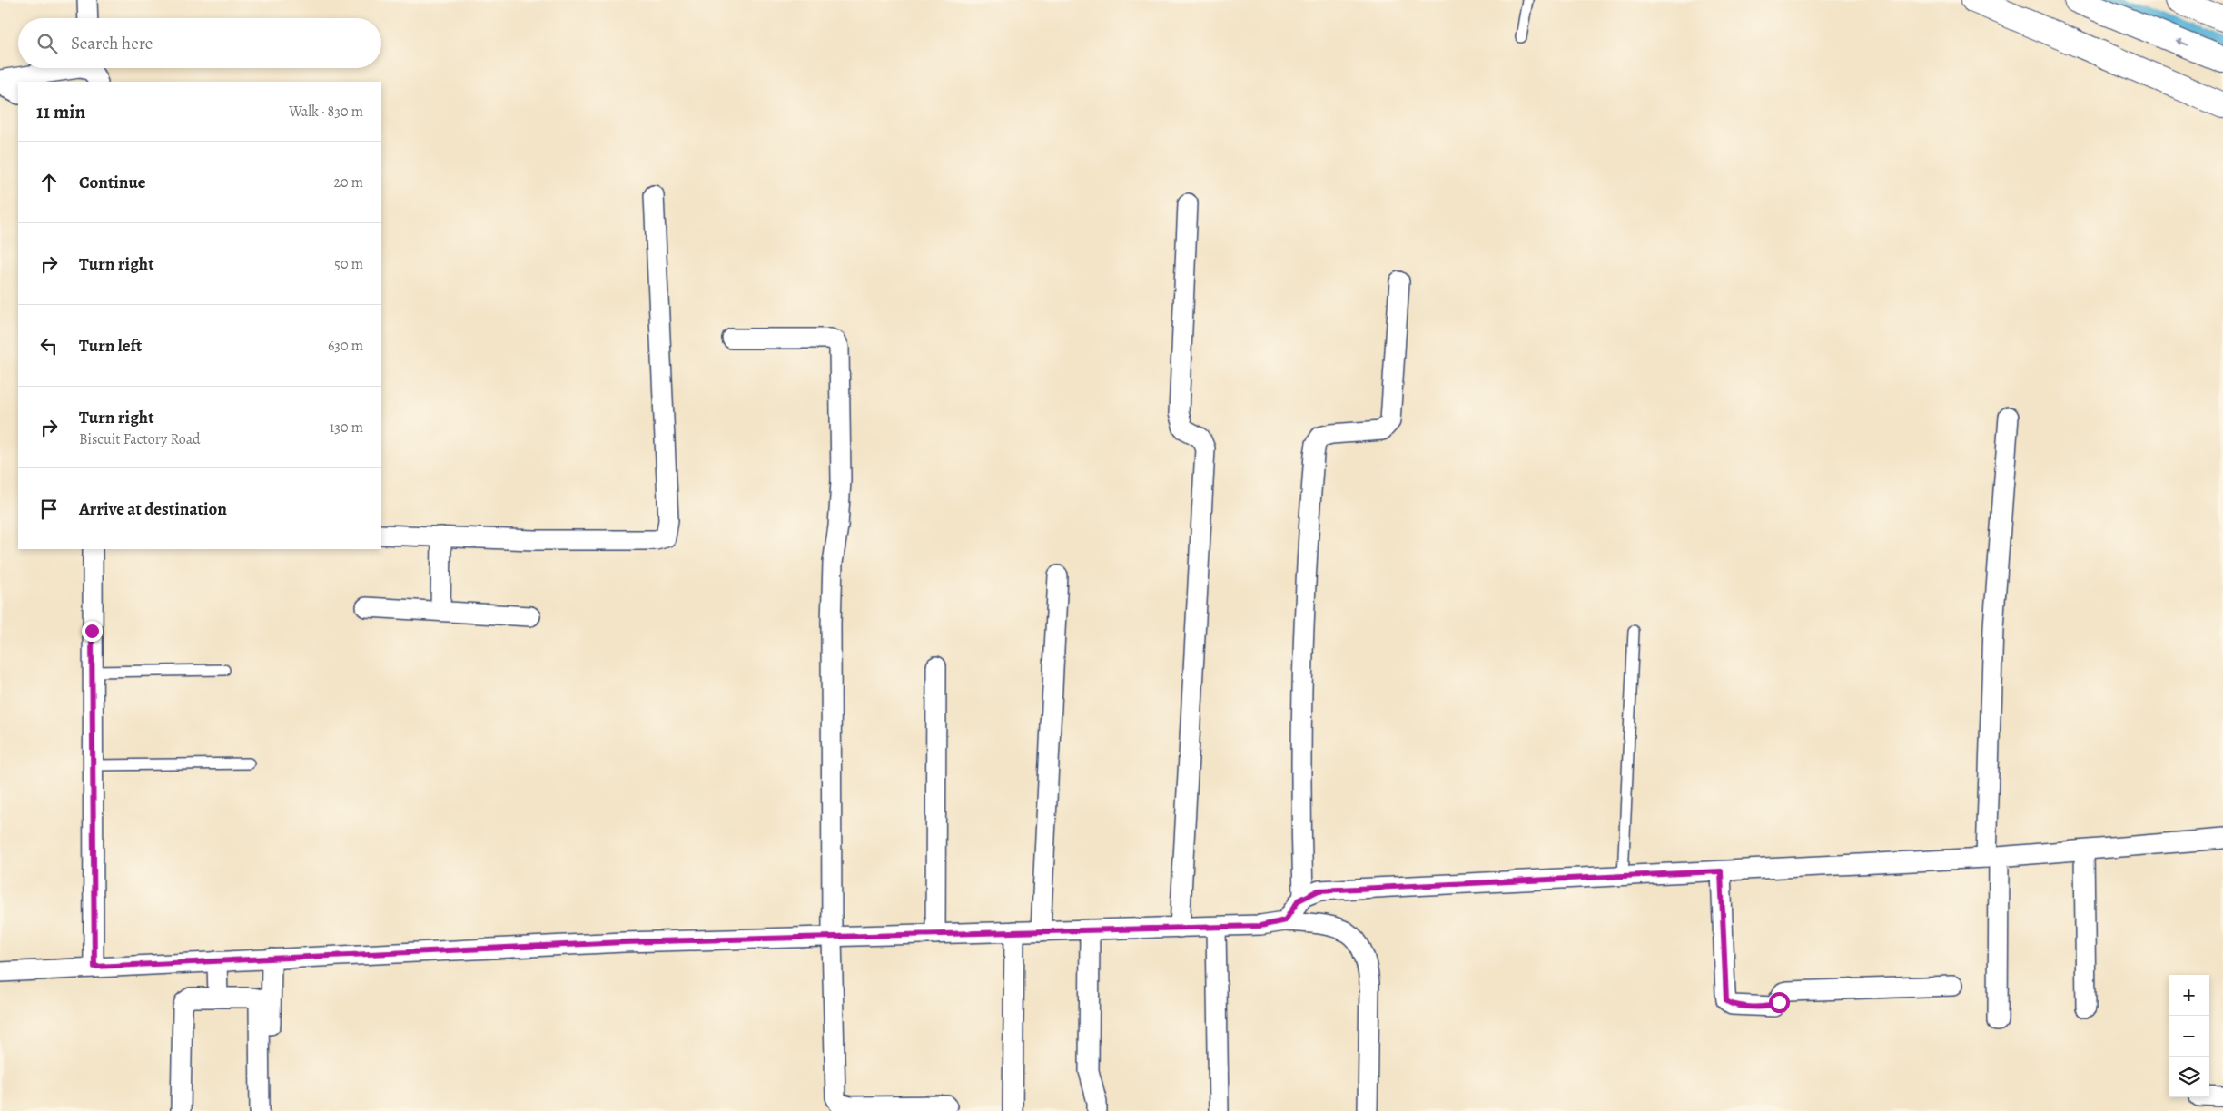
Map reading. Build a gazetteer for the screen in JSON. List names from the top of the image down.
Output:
{
  "page": {
    "search": "Search here",
    "heading": ["11 min", "Walk · 830 m"],
    "list": [
      ["Continue", "20 m"],
      ["Turn right", "50 m"],
      ["Turn left", "630 m"],
      ["Turn right", "Biscuit Factory Road", "130 m"],
      "Arrive at destination"
    ],
    "map_buttons": ["+", "−"]
  }
}
